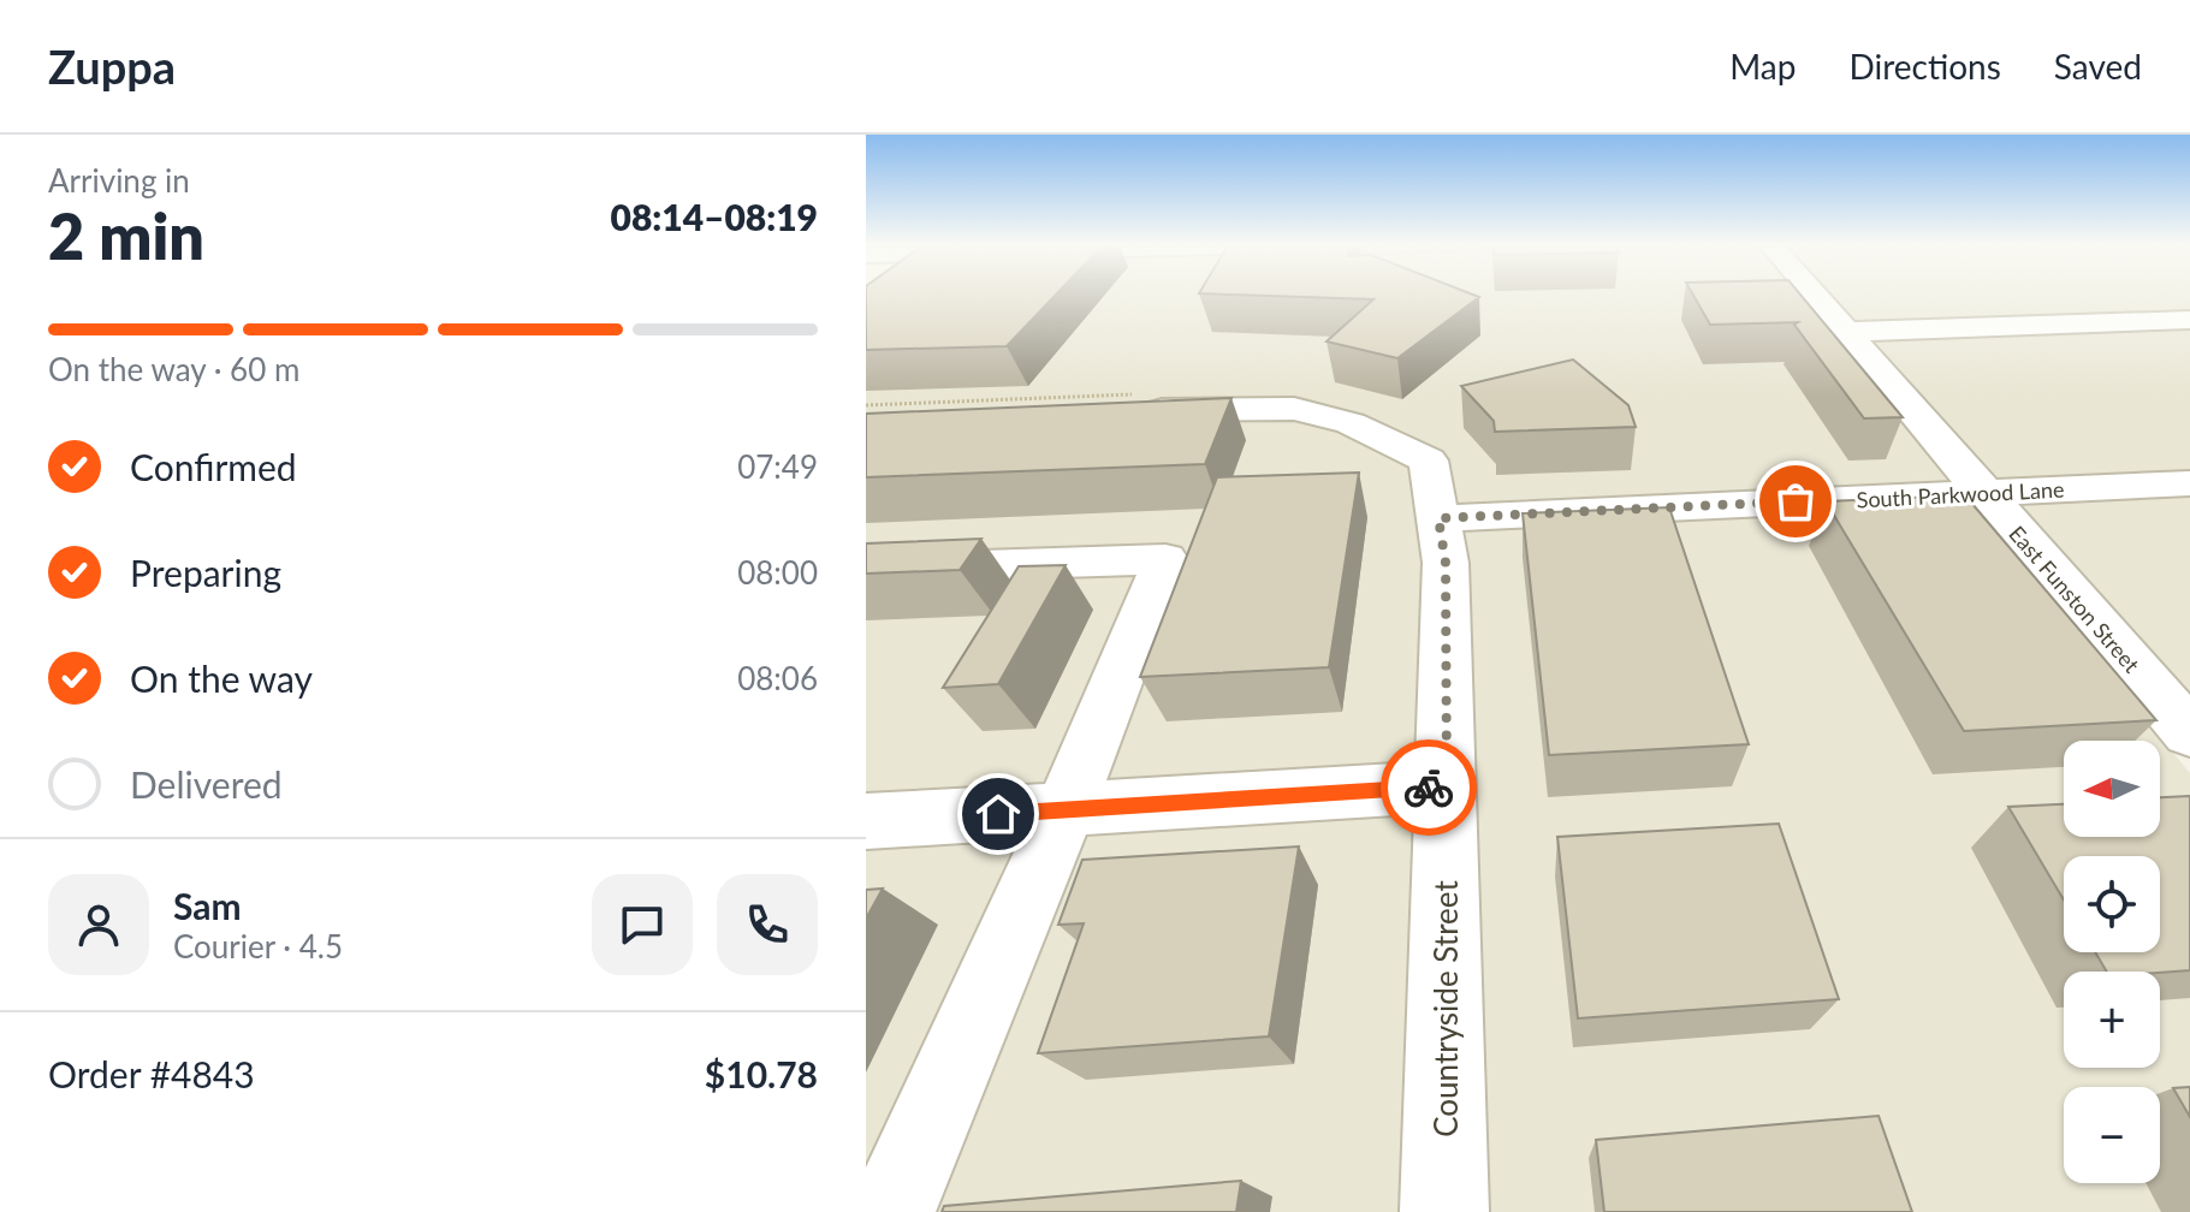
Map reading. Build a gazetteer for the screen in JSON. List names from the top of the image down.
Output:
{
  "streets": {
    "street": ["South Parkwood Lane", "East Funston Street", "Countryside Street"]
  },
  "crossings": [
    ["South Parkwood Lane", "East Funston Street"],
    ["South Parkwood Lane", "Countryside Street"]
  ],
  "north": "left",
  "page": {
    "header": "Zuppa",
    "nav": ["Map", "Directions", "Saved"],
    "heading": ["2 min", "Arriving in", "08:14–08:19"],
    "panel": [
      "Sam",
      "Courier · 4.5",
      "Order #4843",
      "$10.78"
    ],
    "bar": "On the way · 60 m",
    "list": [
      ["Confirmed", "07:49"],
      ["Preparing", "08:00"],
      ["On the way", "08:06"],
      "Delivered"
    ],
    "map_buttons": ["+", "−"]
  }
}
